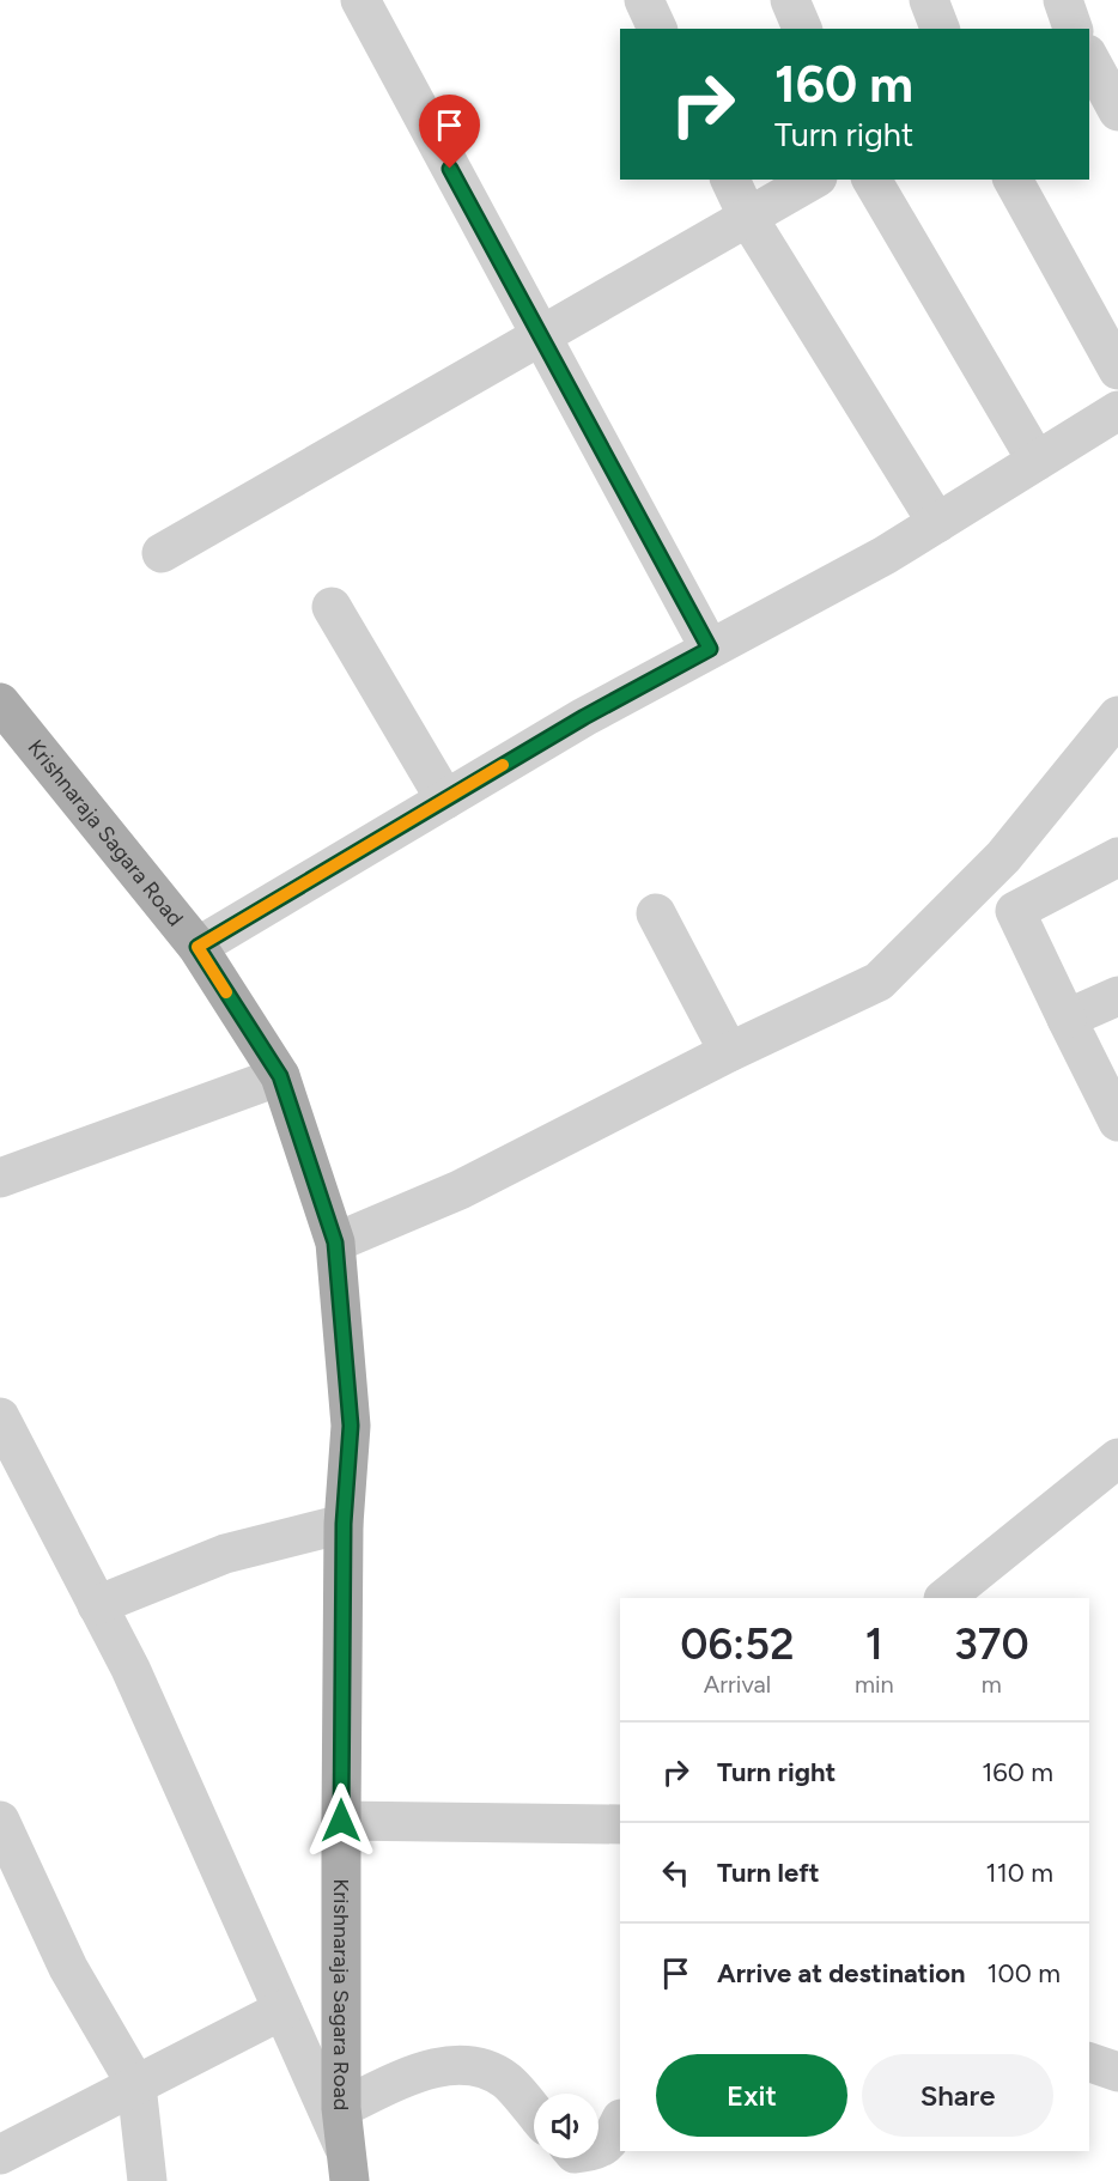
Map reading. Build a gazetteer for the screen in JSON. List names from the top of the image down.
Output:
{
  "streets": {
    "main road": ["Krishnaraja Sagara Road"]
  },
  "page": {
    "turn": ["160 m", "Turn right"],
    "eta": [
      "06:52",
      "Arrival",
      "1",
      "min",
      "370",
      "m"
    ],
    "list": [
      {
        "name": "Turn right",
        "value": "160 m"
      },
      {
        "name": "Turn left",
        "value": "110 m"
      },
      {
        "name": "Arrive at destination",
        "value": "100 m"
      }
    ],
    "buttons": ["Exit", "Share"]
  }
}
